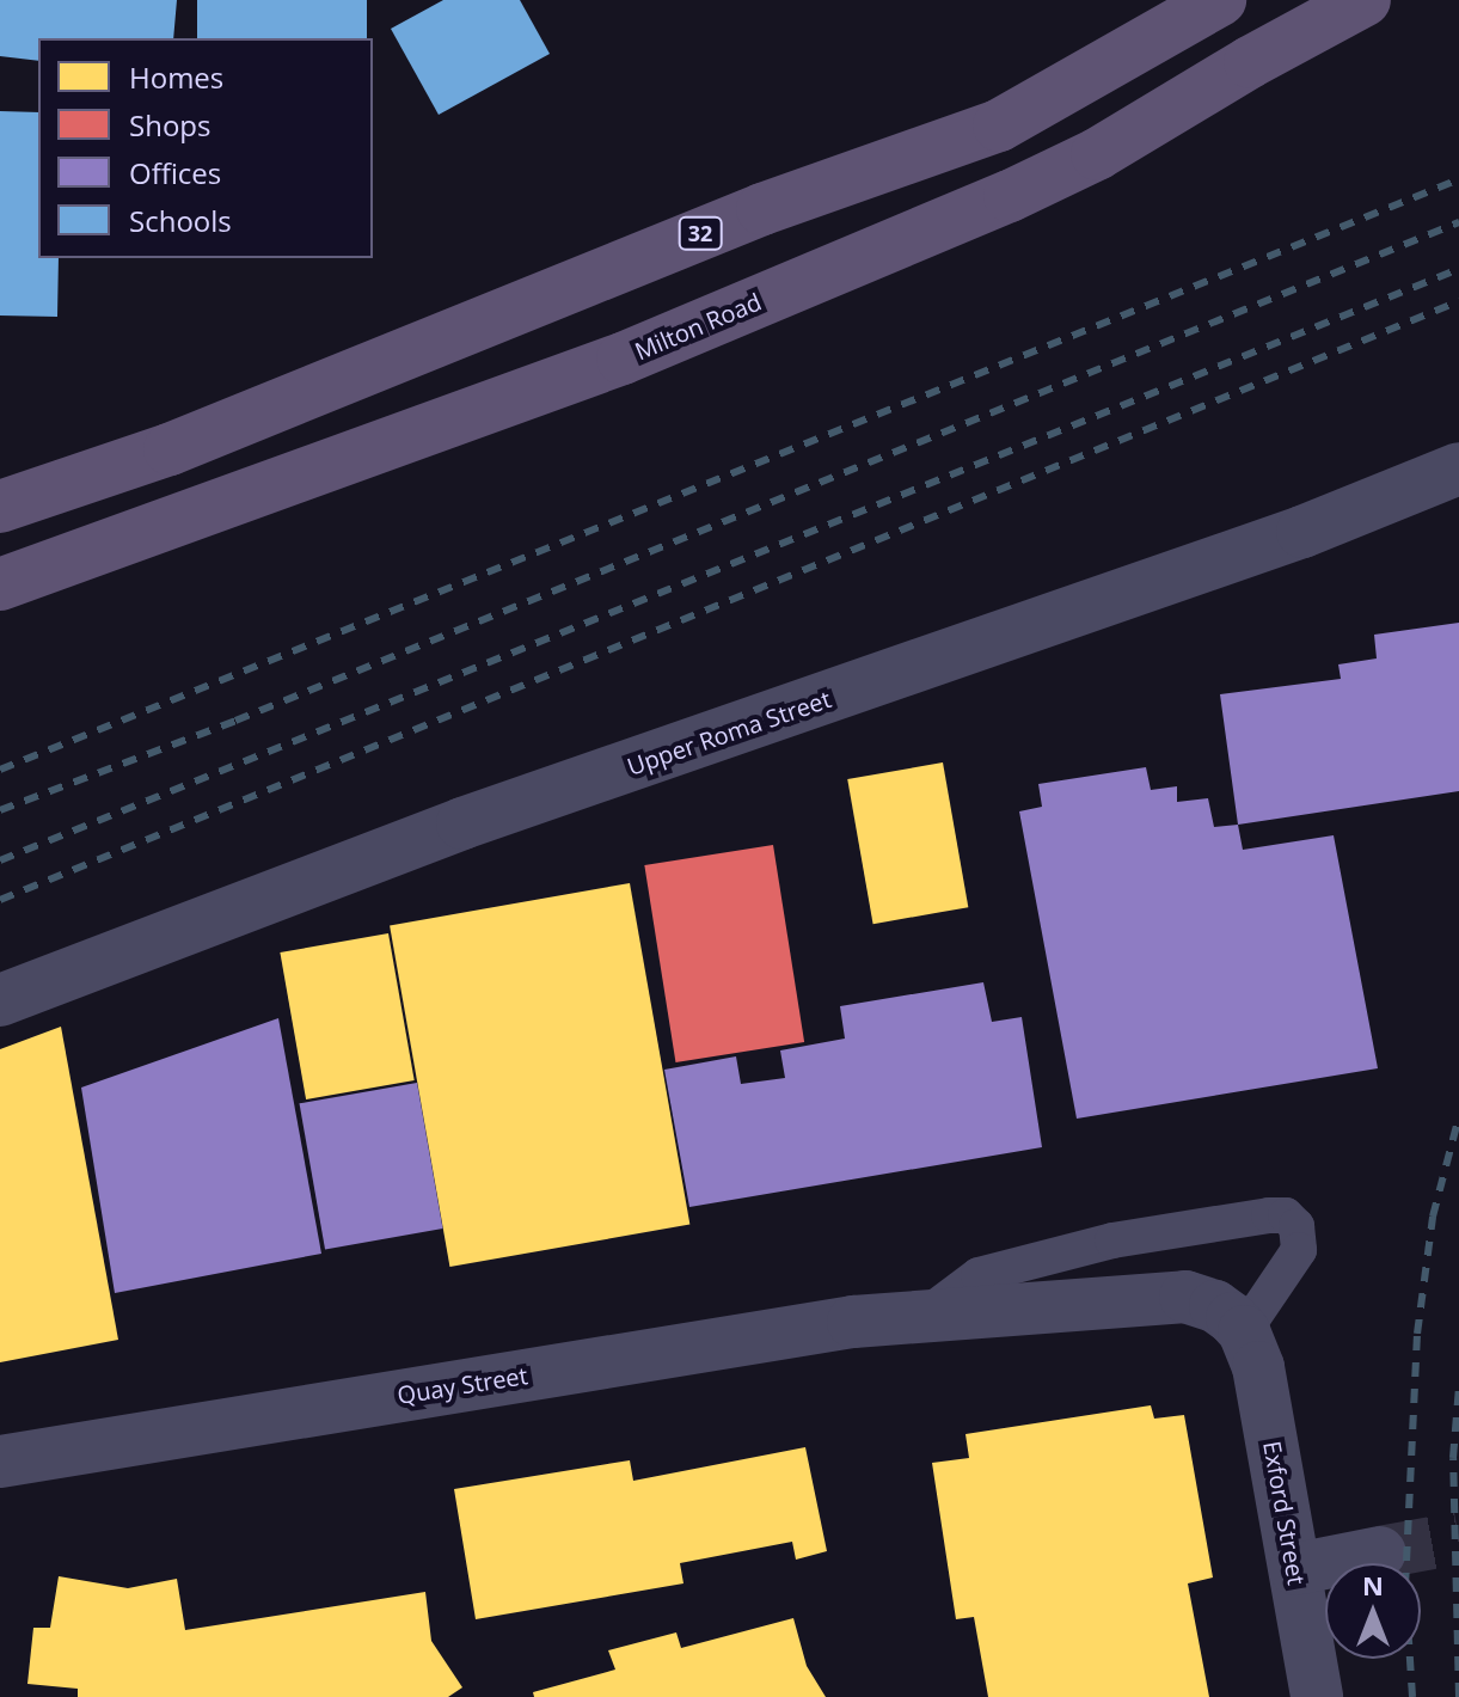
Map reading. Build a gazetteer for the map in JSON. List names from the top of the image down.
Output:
{
  "streets": {
    "main road": ["32", "Milton Road"],
    "street": ["Upper Roma Street", "Quay Street", "Exford Street"]
  },
  "crossings": [
    ["Quay Street", "Exford Street"]
  ],
  "legend": [
    "Homes",
    "Shops",
    "Offices",
    "Schools"
  ],
  "north": "top"
}
